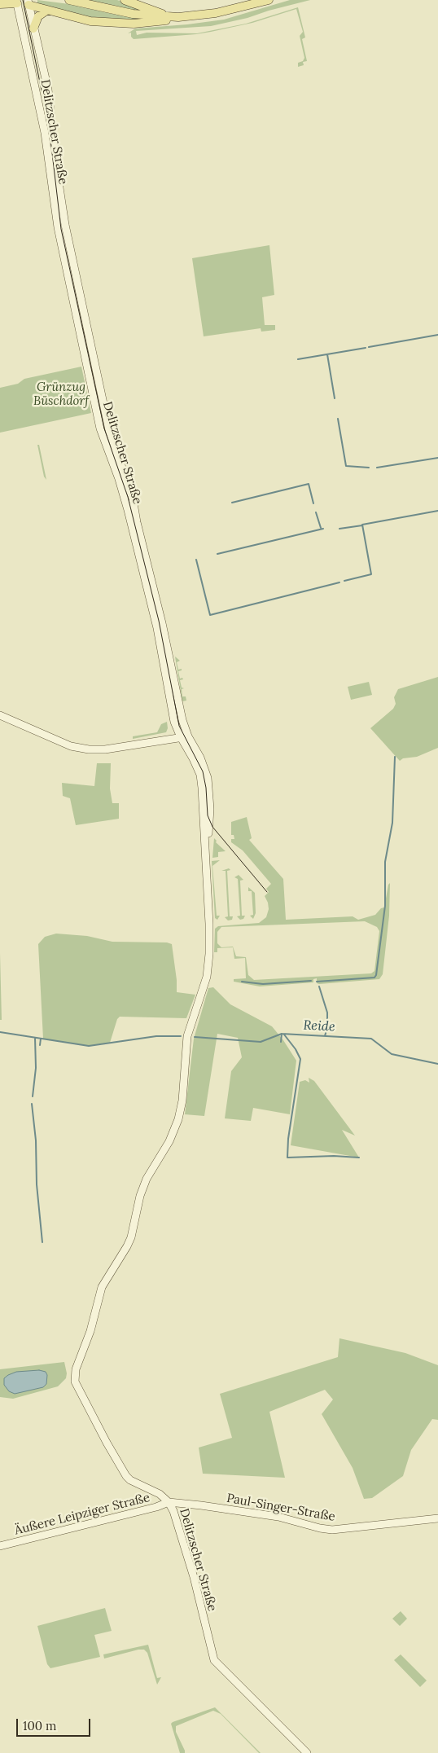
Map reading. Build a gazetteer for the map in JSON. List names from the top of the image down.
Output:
{
  "streets": {
    "main road": ["Delitzscher Straße", "Paul-Singer-Straße", "Äußere Leipziger Straße"]
  },
  "crossings": [
    ["Delitzscher Straße", "Paul-Singer-Straße"],
    ["Delitzscher Straße", "Äußere Leipziger Straße"],
    ["Paul-Singer-Straße", "Äußere Leipziger Straße"]
  ],
  "water": ["Reide"],
  "parks": ["Grünzug Büschdorf"],
  "scale_bar": "100 m"
}
